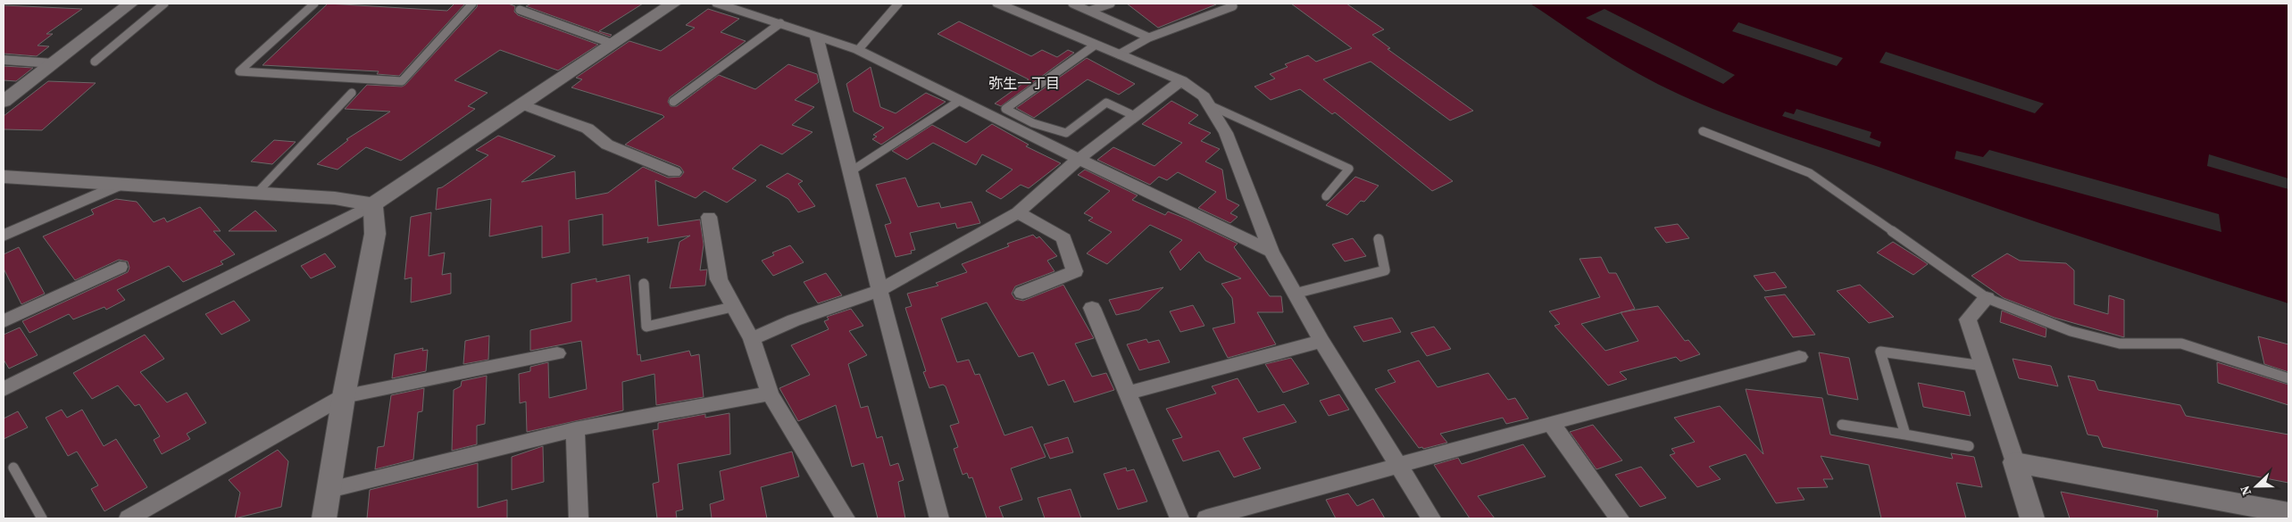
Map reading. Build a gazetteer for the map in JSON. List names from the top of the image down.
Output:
{
  "districts": ["弥生一丁目"],
  "north": "left"
}
